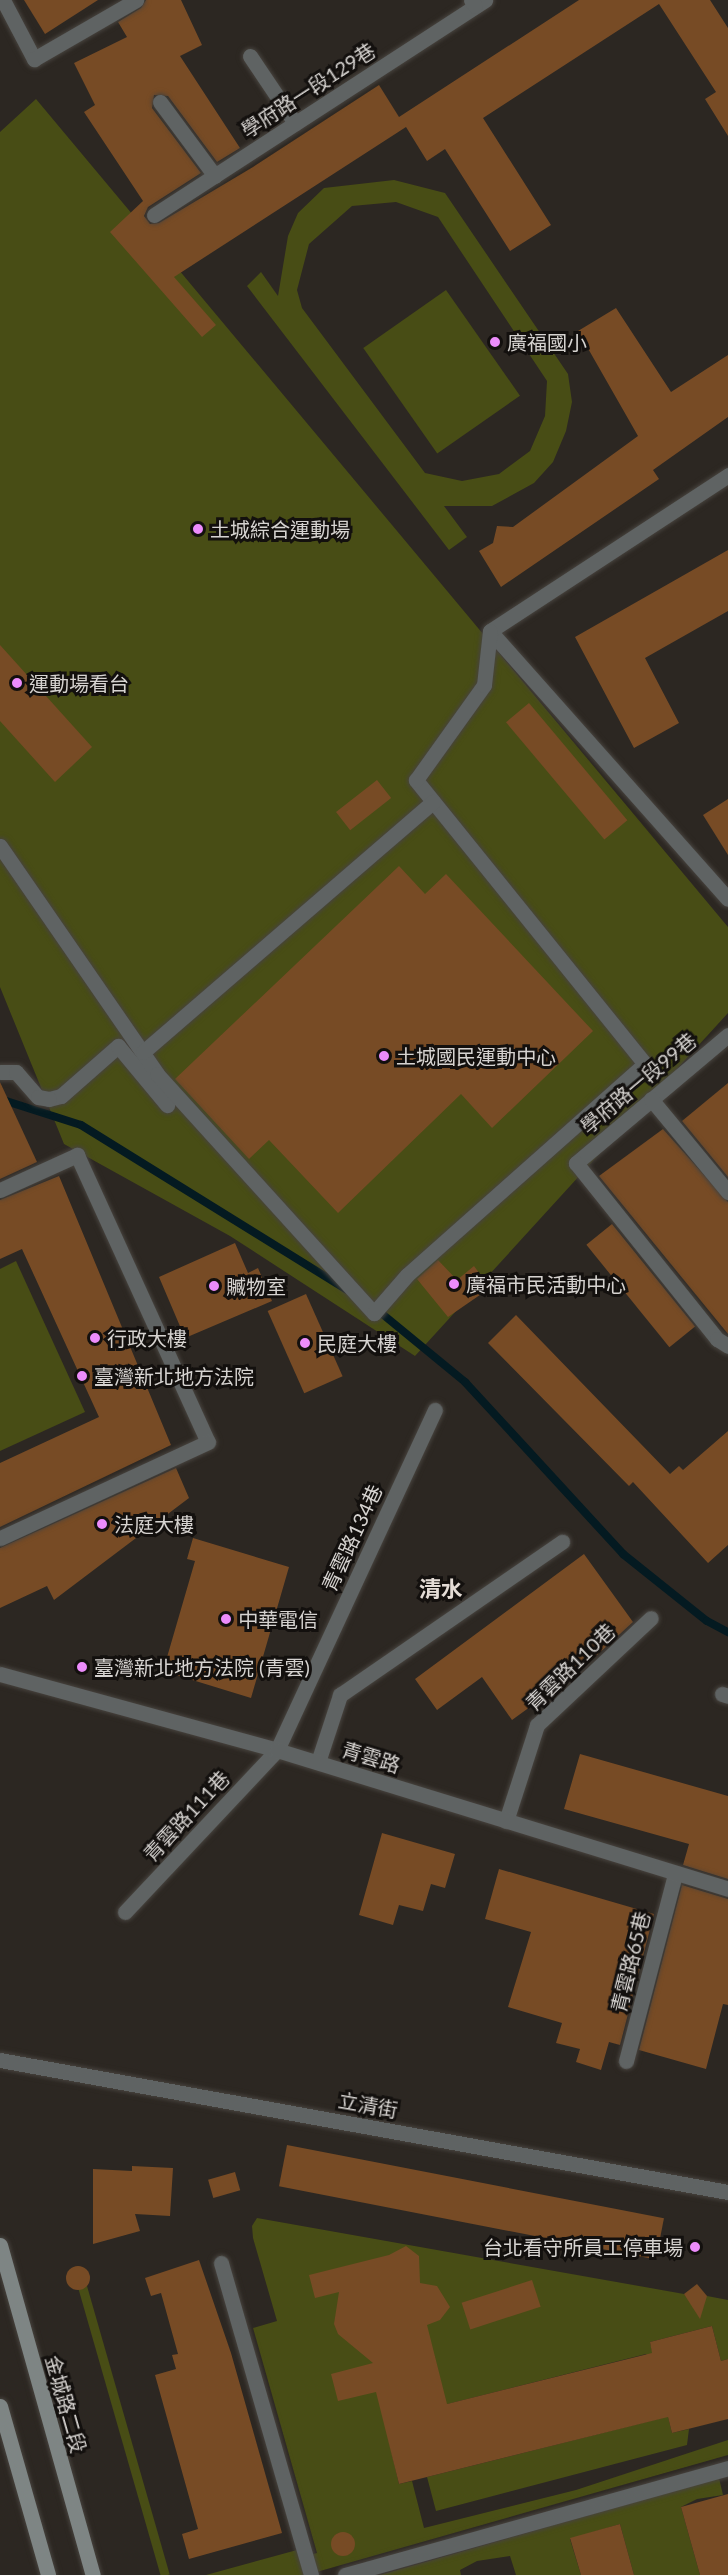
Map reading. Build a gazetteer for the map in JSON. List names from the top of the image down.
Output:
{
  "streets": {
    "main road": ["金城路二段"],
    "street": [
      "學府路一段129巷",
      "學府路一段99巷",
      "青雲路134巷",
      "青雲路110巷",
      "青雲路",
      "青雲路111巷",
      "青雲路65巷",
      "立清街"
    ]
  },
  "crossings": [
    ["青雲路134巷", "青雲路"],
    ["青雲路134巷", "青雲路111巷"],
    ["青雲路110巷", "青雲路"],
    ["青雲路", "青雲路111巷"],
    ["青雲路", "青雲路65巷"]
  ],
  "districts": ["清水"],
  "places": [
    "廣福國小",
    "土城綜合運動場",
    "運動場看台",
    "土城國民運動中心",
    "廣福市民活動中心",
    "贓物室",
    "行政大樓",
    "民庭大樓",
    "臺灣新北地方法院",
    "法庭大樓",
    "中華電信",
    "臺灣新北地方法院 (青雲)",
    "台北看守所員工停車場"
  ]
}
